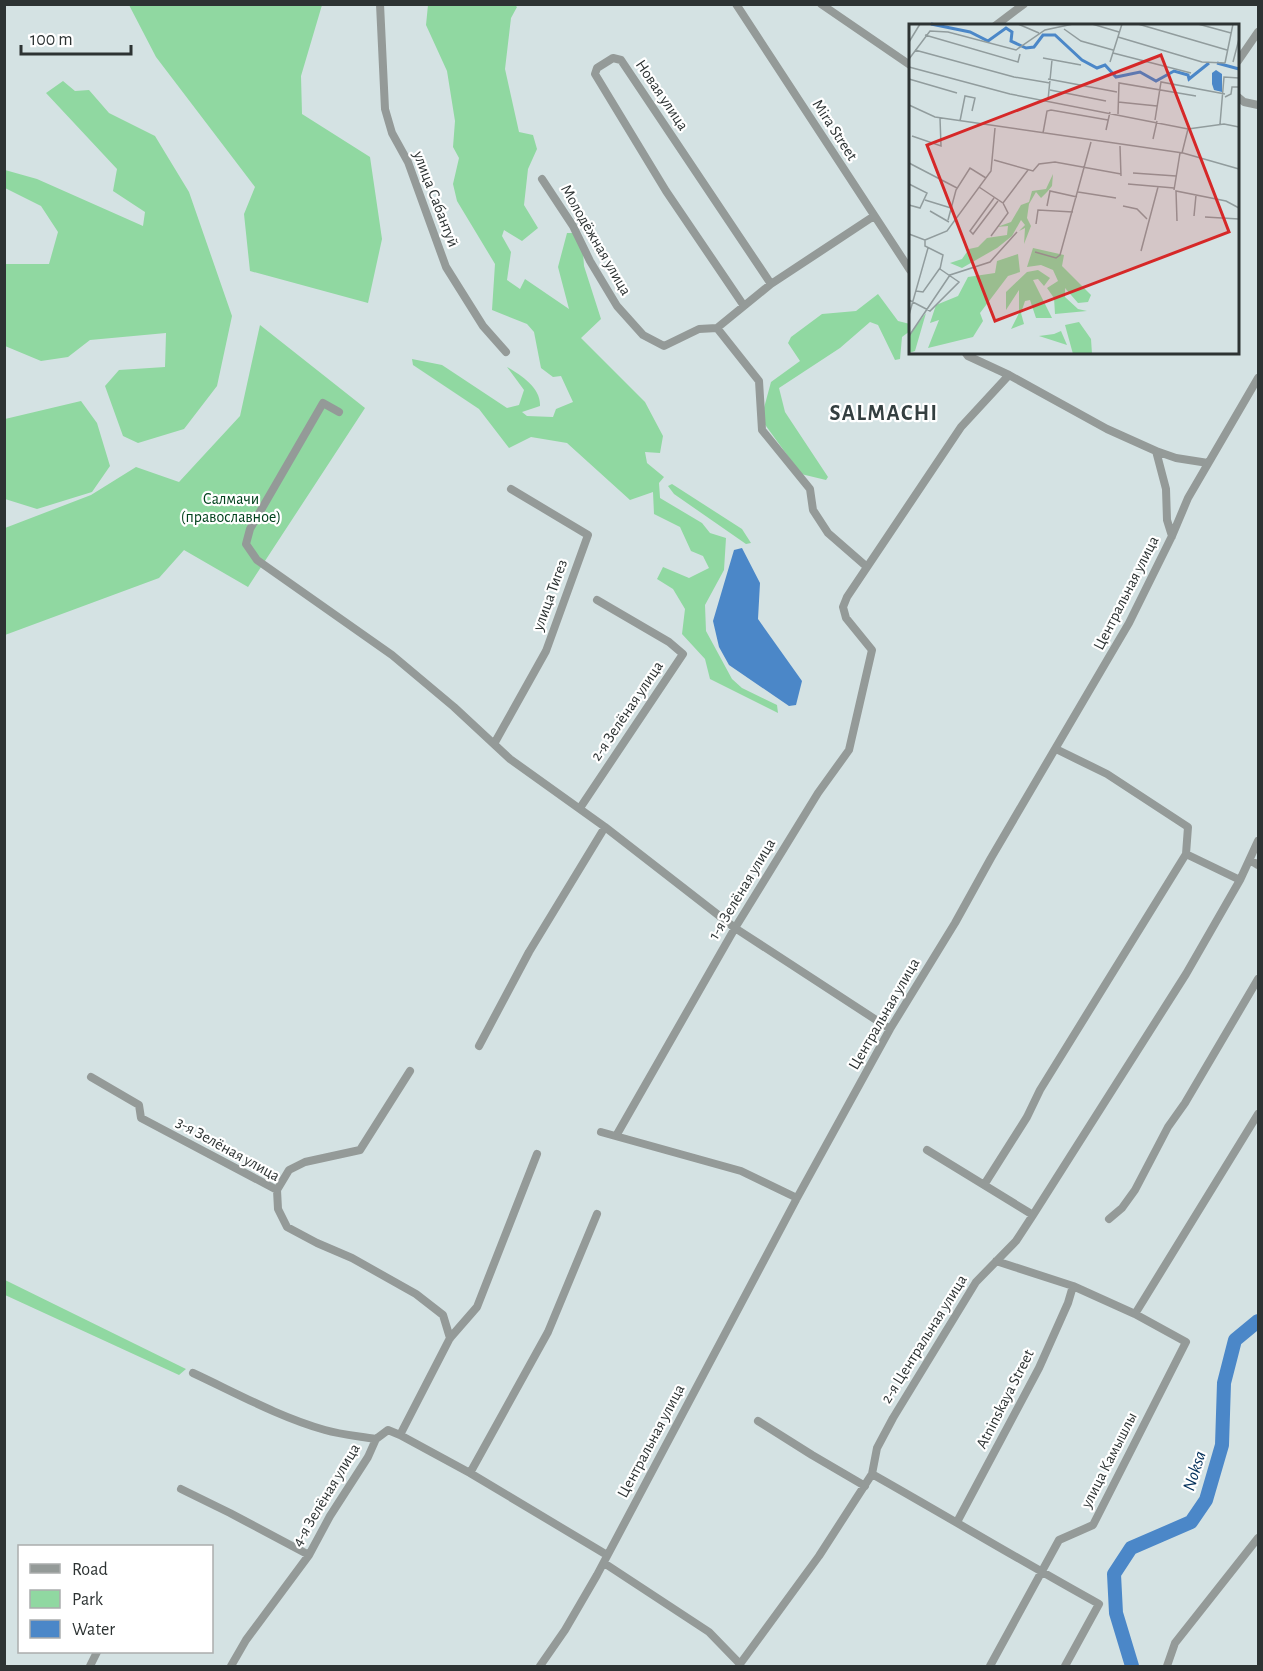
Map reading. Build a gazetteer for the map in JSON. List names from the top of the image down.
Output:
{
  "streets": {
    "street": [
      "Новая улица",
      "Mira Street",
      "улица Сабантуй",
      "Молодёжная улица",
      "Центральная улица",
      "улица Тигез",
      "2-я Зелёная улица",
      "1-я Зелёная улица",
      "3-я Зелёная улица",
      "2-я Центральная улица",
      "Atninskaya Street",
      "улица Камышлы",
      "4-я Зелёная улица"
    ]
  },
  "crossings": [
    ["Новая улица", "Молодёжная улица"],
    ["Mira Street", "Молодёжная улица"]
  ],
  "districts": ["SALMACHI"],
  "water": ["Noksa"],
  "parks": ["Салмачи (православное)"],
  "legend": ["Road", "Park", "Water"],
  "scale_bar": "100 m"
}
